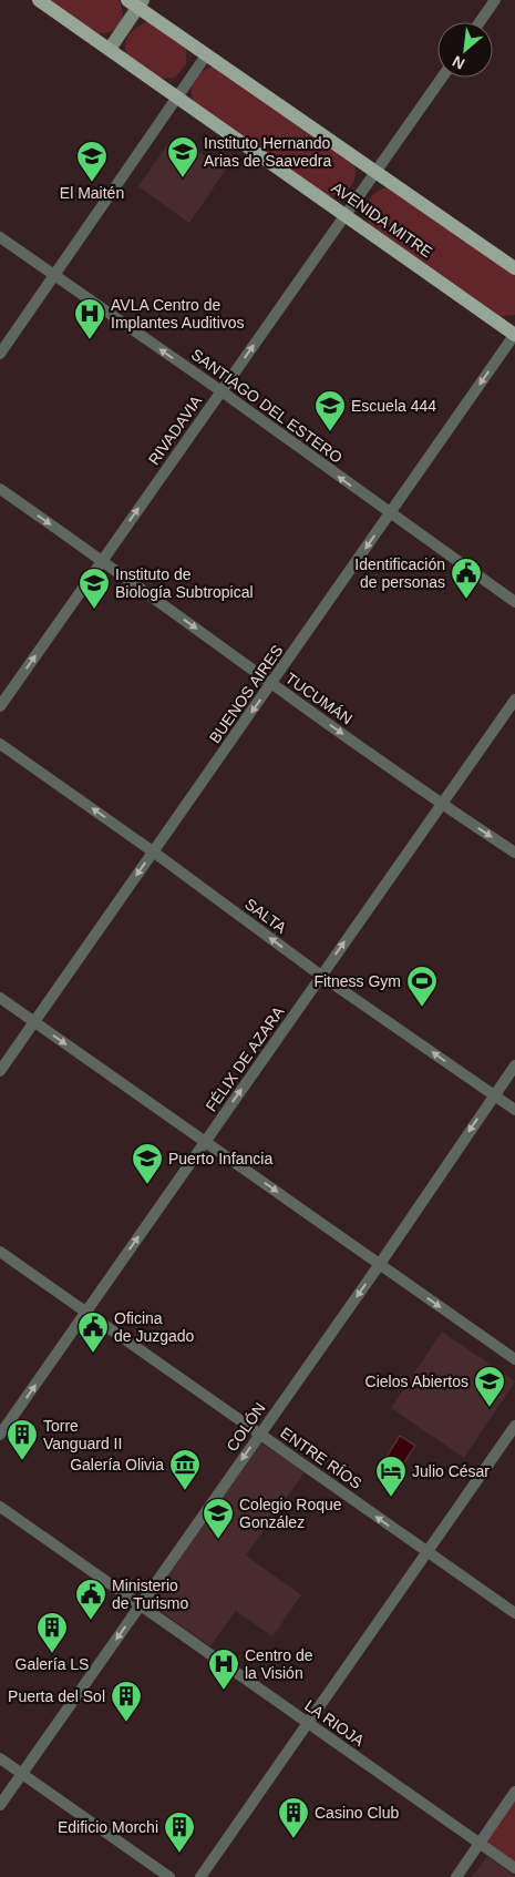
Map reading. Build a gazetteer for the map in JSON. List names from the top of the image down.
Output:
{
  "streets": {
    "main road": ["AVENIDA MITRE"],
    "street": [
      "SANTIAGO DEL ESTERO",
      "RIVADAVIA",
      "BUENOS AIRES",
      "TUCUMÁN",
      "SALTA",
      "FÉLIX DE AZARA",
      "COLÓN",
      "ENTRE RÍOS",
      "LA RIOJA"
    ]
  },
  "crossings": [
    ["AVENIDA MITRE", "RIVADAVIA"],
    ["AVENIDA MITRE", "BUENOS AIRES"],
    ["SANTIAGO DEL ESTERO", "RIVADAVIA"],
    ["SANTIAGO DEL ESTERO", "BUENOS AIRES"],
    ["RIVADAVIA", "TUCUMÁN"],
    ["BUENOS AIRES", "TUCUMÁN"],
    ["BUENOS AIRES", "SALTA"],
    ["TUCUMÁN", "FÉLIX DE AZARA"],
    ["SALTA", "FÉLIX DE AZARA"],
    ["SALTA", "COLÓN"],
    ["FÉLIX DE AZARA", "ENTRE RÍOS"],
    ["COLÓN", "ENTRE RÍOS"],
    ["COLÓN", "LA RIOJA"]
  ],
  "one_way": [
    "SANTIAGO DEL ESTERO",
    "RIVADAVIA",
    "BUENOS AIRES",
    "TUCUMÁN",
    "SALTA",
    "FÉLIX DE AZARA",
    "COLÓN"
  ],
  "places": {
    "school or university": [
      "Instituto Hernando Arias de Saavedra",
      "El Maitén",
      "Escuela 444",
      "Instituto de Biología Subtropical",
      "Puerto Infancia",
      "Cielos Abiertos",
      "Colegio Roque González"
    ],
    "hospital": ["AVLA Centro de Implantes Auditivos", "Centro de la Visión"],
    "public building": ["Identificación de personas", "Oficina de Juzgado", "Ministerio de Turismo"],
    "sports": ["Fitness Gym"],
    "building": [
      "Torre Vanguard II",
      "Galería LS",
      "Puerta del Sol",
      "Casino Club",
      "Edificio Morchi"
    ],
    "museum": ["Galería Olivia"],
    "hotel": ["Julio César"]
  },
  "north": "bottom left"
}
